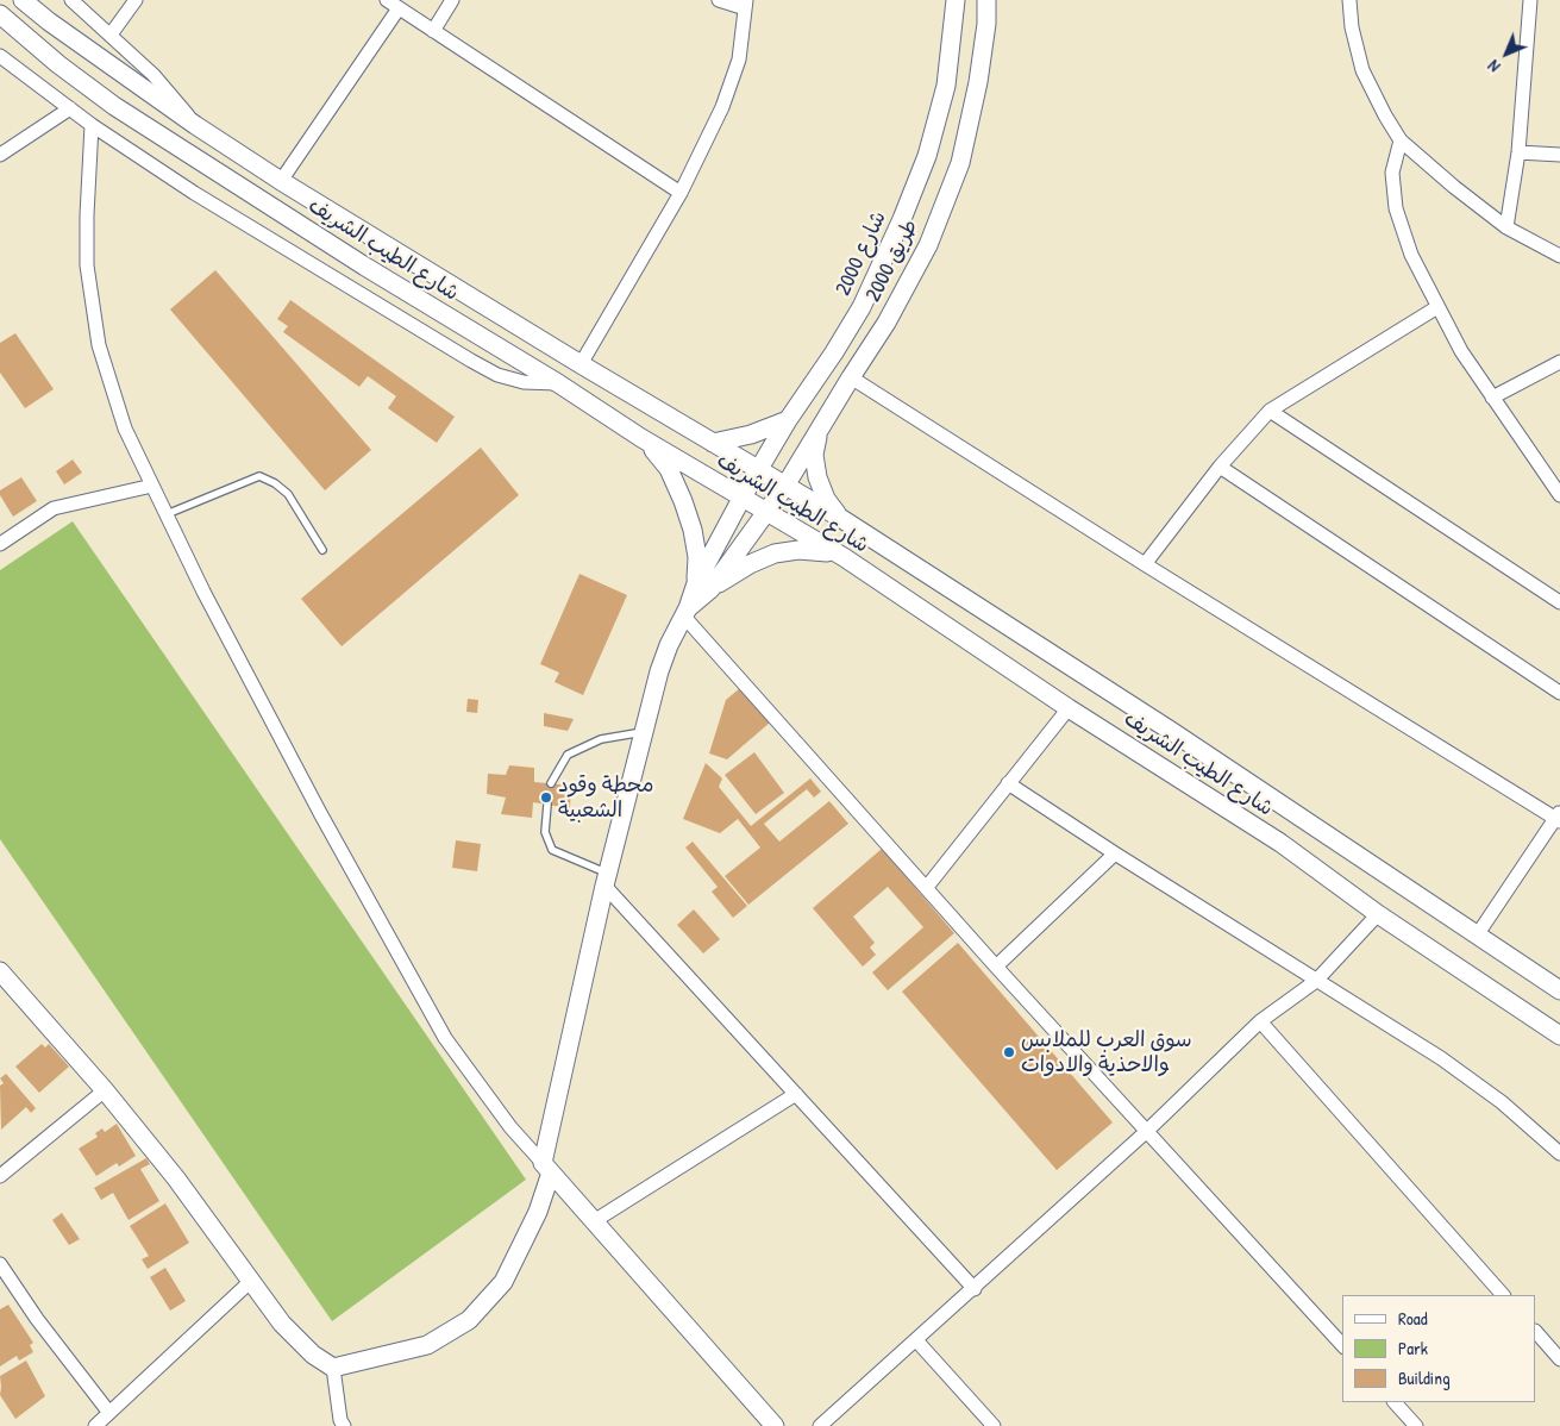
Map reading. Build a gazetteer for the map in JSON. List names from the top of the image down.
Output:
{
  "streets": {
    "main road": ["شارع الطيب الشريف", "شارع 2000", "طريق 2000"]
  },
  "crossings": [
    ["شارع الطيب الشريف", "شارع 2000"],
    ["شارع الطيب الشريف", "طريق 2000"],
    ["شارع 2000", "طريق 2000"]
  ],
  "places": ["محطة وقود الشعبية", "سوق العرب للملابس والاحذية والادوات"],
  "legend": ["Road", "Park", "Building"],
  "north": "bottom left"
}
